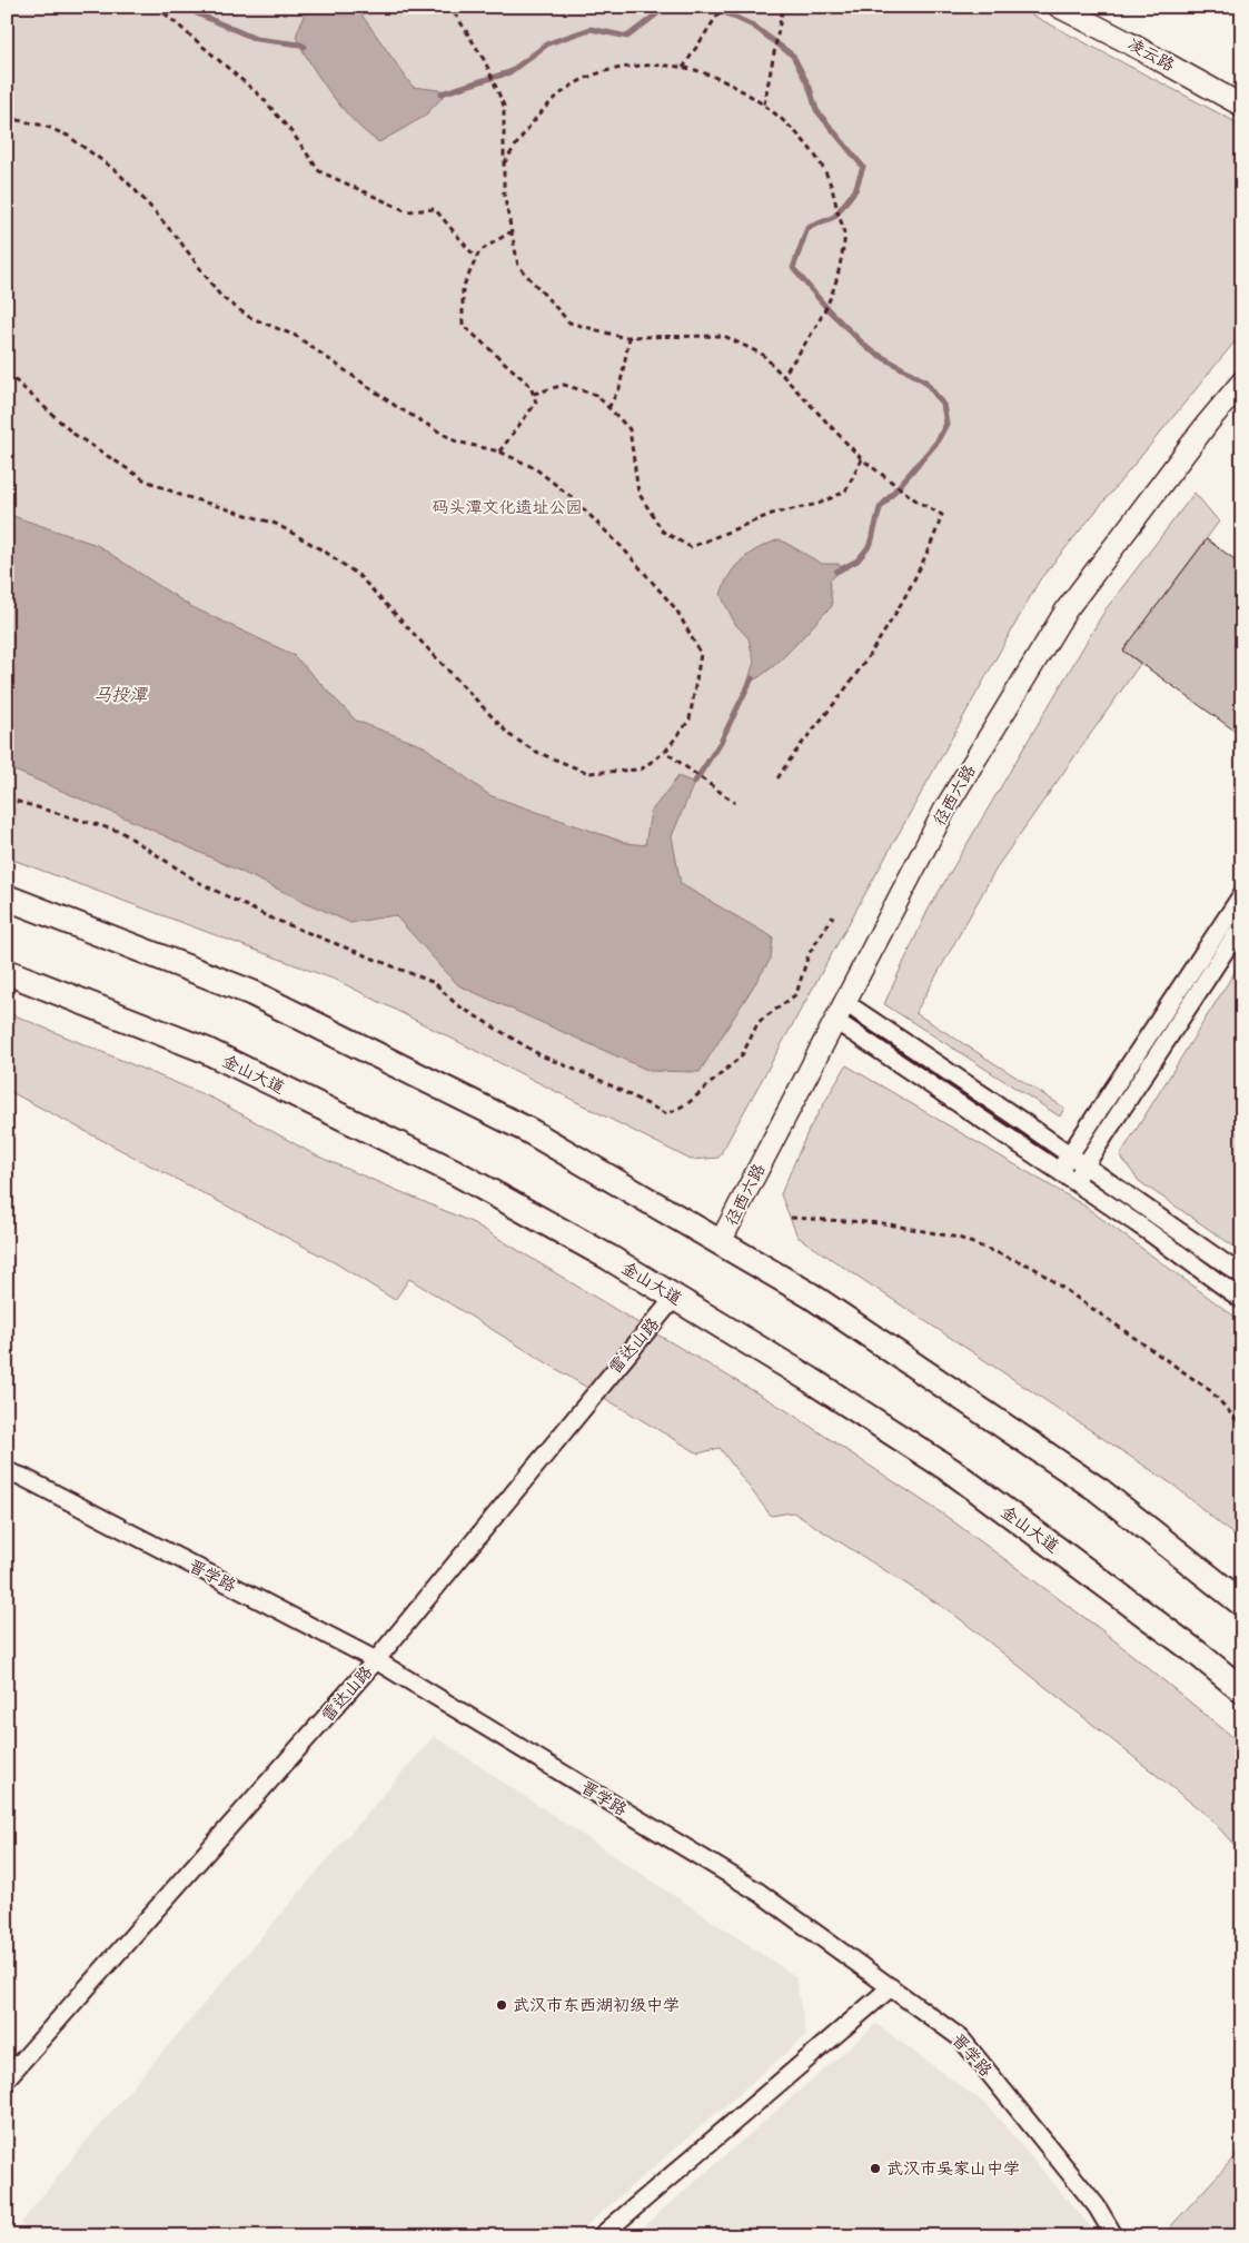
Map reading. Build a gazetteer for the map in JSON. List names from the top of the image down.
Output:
{
  "streets": {
    "main road": ["金山大道"],
    "street": [
      "凌云路",
      "径西六路",
      "雷达山路",
      "晋学路"
    ]
  },
  "crossings": [
    ["金山大道", "雷达山路"],
    ["雷达山路", "晋学路"]
  ],
  "water": ["马投潭"],
  "parks": ["码头潭文化遗址公园"],
  "places": ["武汉市东西湖初级中学", "武汉市吴家山中学"]
}
